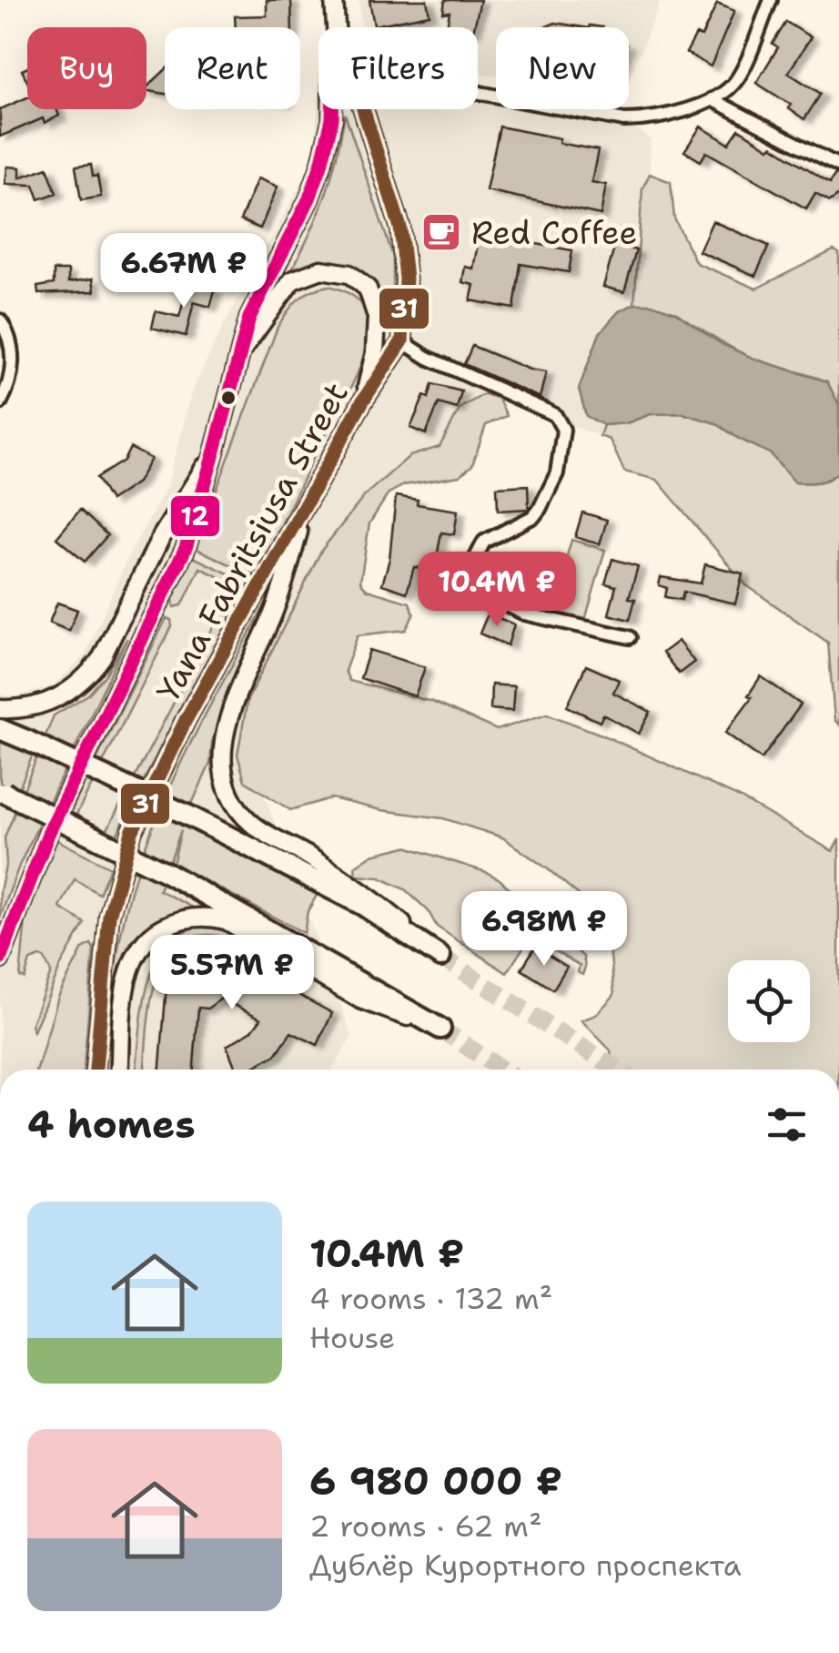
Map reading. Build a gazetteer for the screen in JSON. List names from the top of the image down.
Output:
{
  "streets": {
    "main road": ["Yana Fabritsiusa Street"]
  },
  "places": {
    "cafe": ["Red Coffee"]
  },
  "lines": ["transit line 12", "transit line 31"],
  "page": {
    "chip": [
      "Buy",
      "Rent",
      "Filters",
      "New"
    ],
    "price": [
      "6.67M ₽",
      "10.4M ₽",
      "6.98M ₽",
      "5.57M ₽"
    ],
    "heading": "4 homes",
    "list": [
      {
        "name": "10.4M ₽",
        "note": "4 rooms · 132 m² · House"
      },
      {
        "name": "6 980 000 ₽",
        "note": "2 rooms · 62 m² · Дублёр Курортного проспекта"
      }
    ]
  }
}
